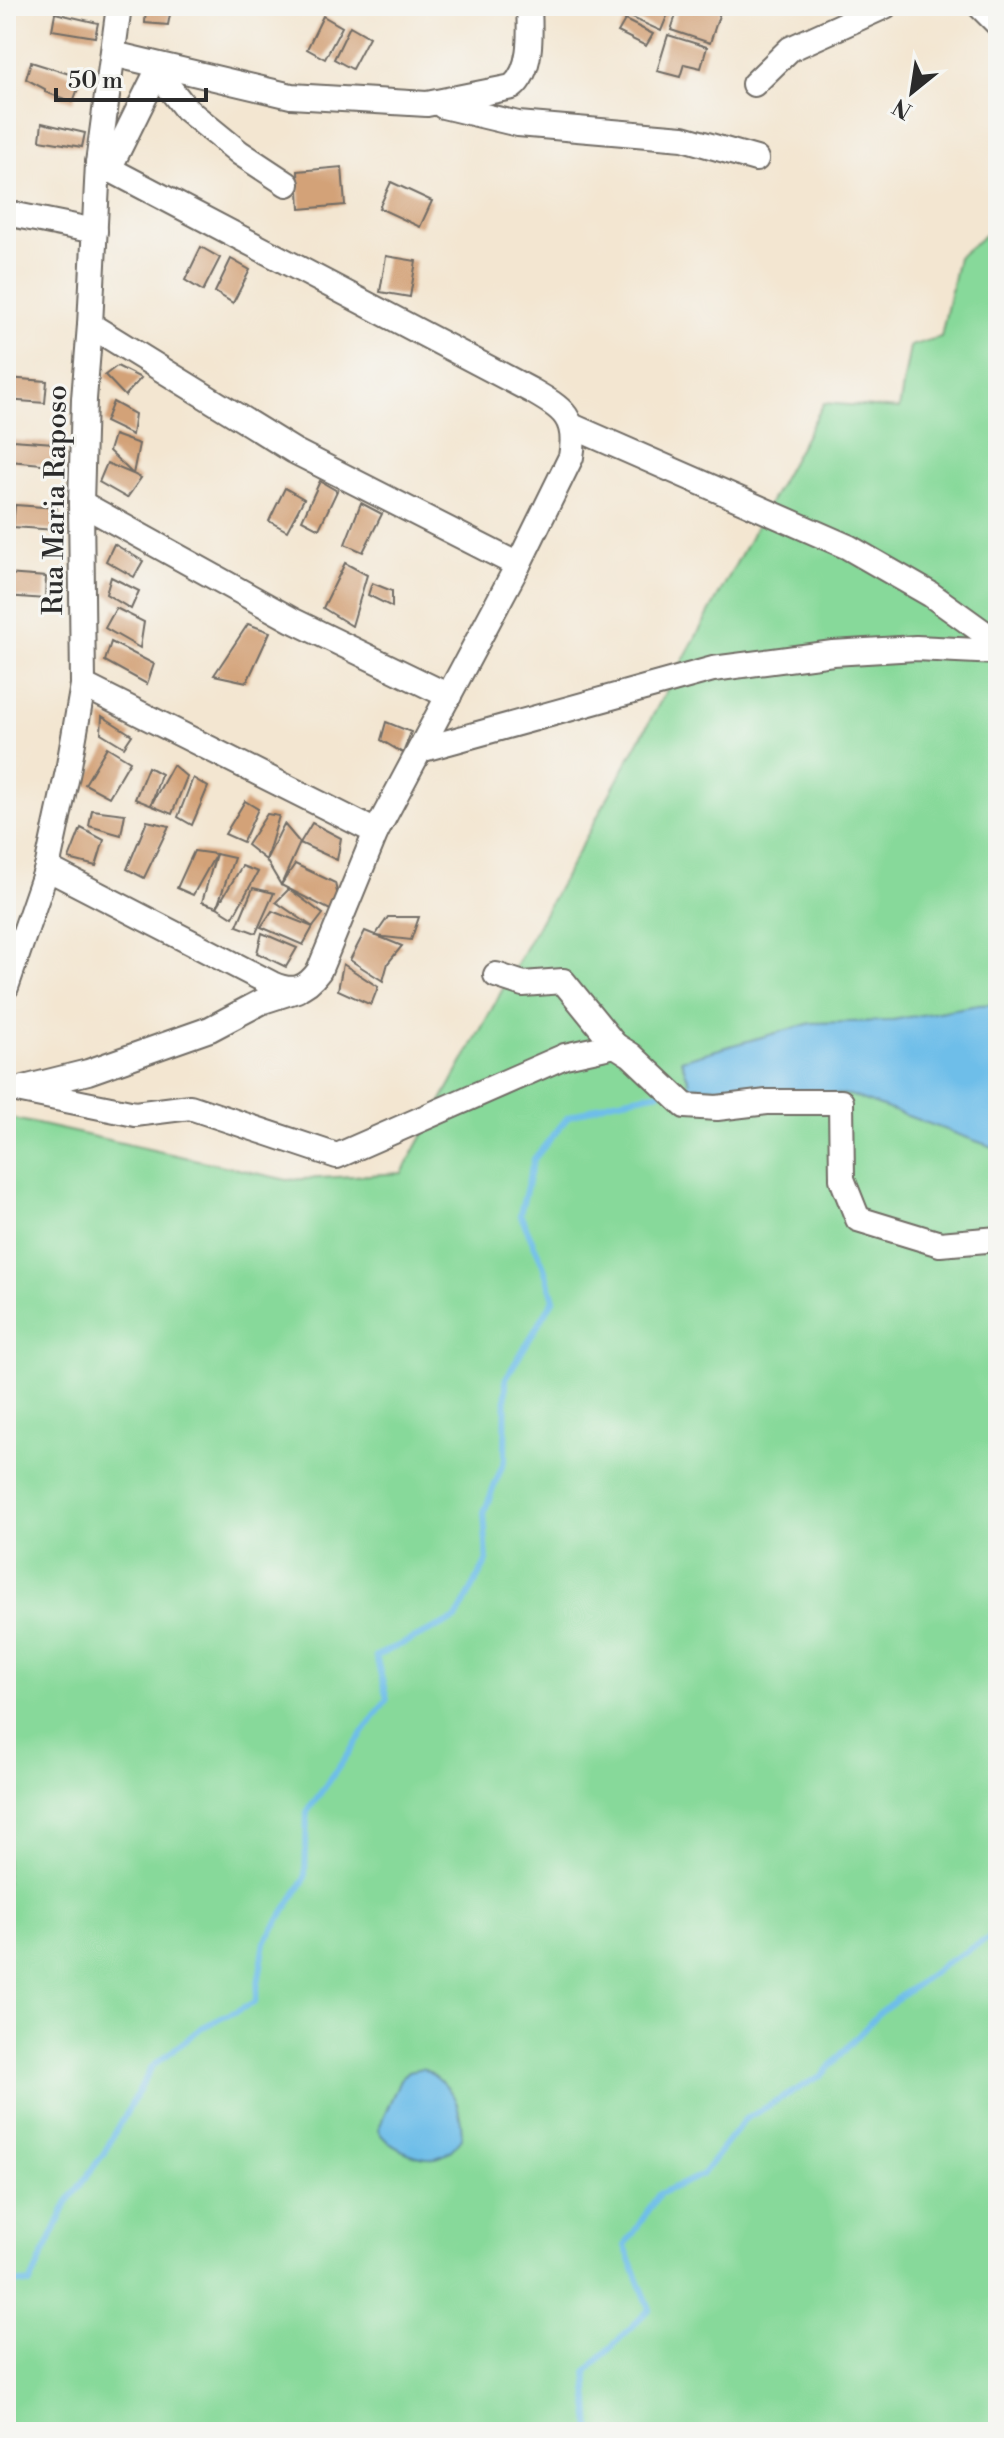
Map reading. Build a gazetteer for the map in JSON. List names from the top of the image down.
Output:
{
  "streets": {
    "street": ["Rua Maria Raposo"]
  },
  "scale_bar": "50 m",
  "north": "bottom left"
}
